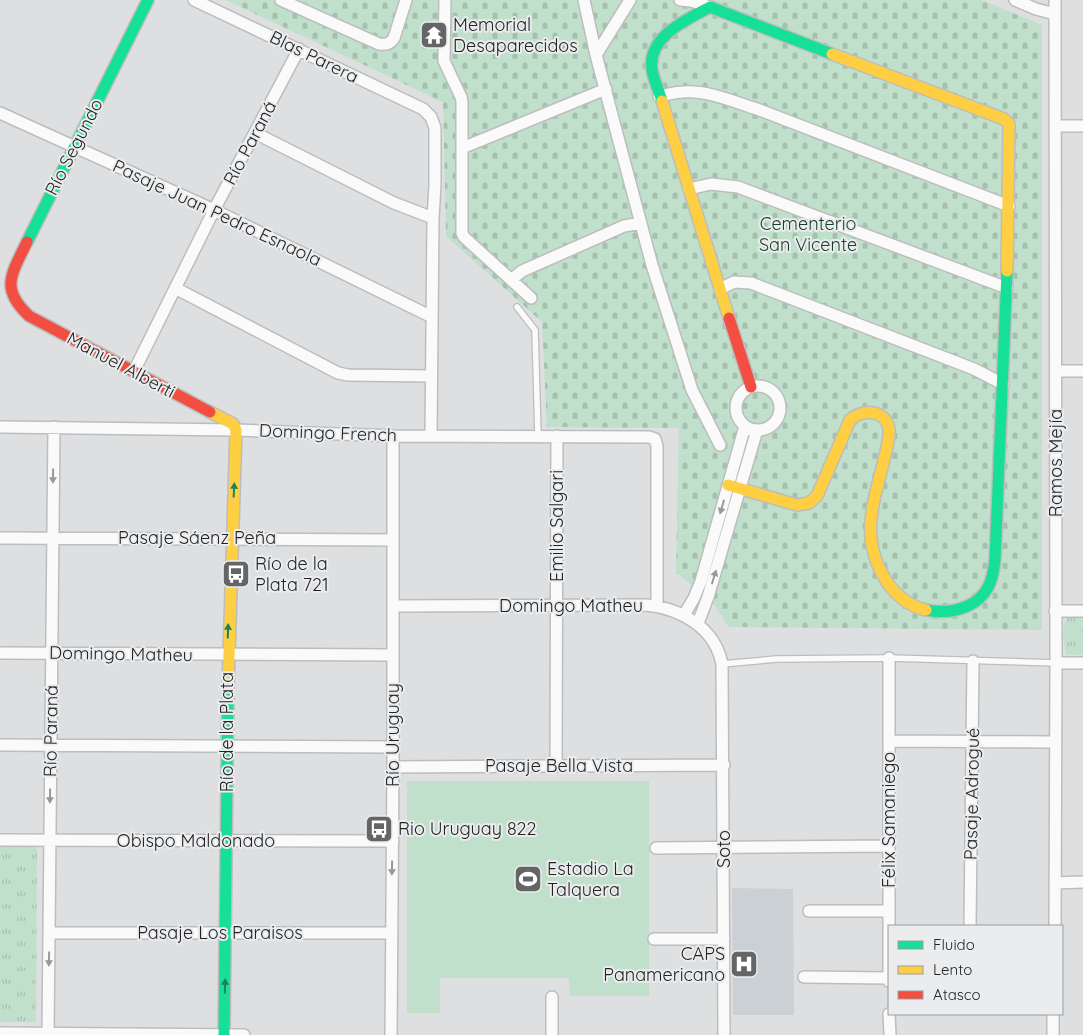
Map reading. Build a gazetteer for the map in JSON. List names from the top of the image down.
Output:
{
  "streets": {
    "street": [
      "Blas Parera",
      "Río Paraná",
      "Río Segundo",
      "Pasaje Juan Pedro Esnaola",
      "Manuel Alberti",
      "Domingo French",
      "Ramos Mejía",
      "Emilio Salgari",
      "Pasaje Sáenz Peña",
      "Domingo Matheu",
      "Río de la Plata",
      "Río Uruguay",
      "Pasaje Bella Vista",
      "Pasaje Adrogué",
      "Félix Samaniego",
      "Obispo Maldonado",
      "Soto",
      "Pasaje Los Paraisos"
    ]
  },
  "crossings": [
    ["Blas Parera", "Río Paraná"],
    ["Río Paraná", "Pasaje Juan Pedro Esnaola"],
    ["Río Paraná", "Manuel Alberti"],
    ["Río Paraná", "Domingo French"],
    ["Río Paraná", "Pasaje Sáenz Peña"],
    ["Río Paraná", "Domingo Matheu"],
    ["Río Paraná", "Obispo Maldonado"],
    ["Río Paraná", "Pasaje Los Paraisos"],
    ["Río Segundo", "Pasaje Juan Pedro Esnaola"],
    ["Río Segundo", "Manuel Alberti"],
    ["Manuel Alberti", "Domingo French"],
    ["Manuel Alberti", "Río de la Plata"],
    ["Domingo French", "Emilio Salgari"],
    ["Domingo French", "Domingo Matheu"],
    ["Domingo French", "Río de la Plata"],
    ["Domingo French", "Río Uruguay"],
    ["Emilio Salgari", "Domingo Matheu"],
    ["Emilio Salgari", "Pasaje Bella Vista"],
    ["Pasaje Sáenz Peña", "Río de la Plata"],
    ["Pasaje Sáenz Peña", "Río Uruguay"],
    ["Domingo Matheu", "Río de la Plata"],
    ["Domingo Matheu", "Río Uruguay"],
    ["Domingo Matheu", "Soto"],
    ["Río de la Plata", "Obispo Maldonado"],
    ["Río de la Plata", "Pasaje Los Paraisos"],
    ["Río Uruguay", "Pasaje Bella Vista"],
    ["Río Uruguay", "Obispo Maldonado"],
    ["Río Uruguay", "Pasaje Los Paraisos"],
    ["Pasaje Bella Vista", "Soto"]
  ],
  "one_way": ["Río de la Plata"],
  "parks": ["Cementerio San Vicente"],
  "places": {
    "temple": ["Memorial Desaparecidos"],
    "bus stop": ["Río de la Plata 721", "Rio Uruguay 822"],
    "sports": ["Estadio La Talquera"],
    "hospital": ["CAPS Panamericano"]
  },
  "legend": ["Fluido", "Lento", "Atasco"]
}
